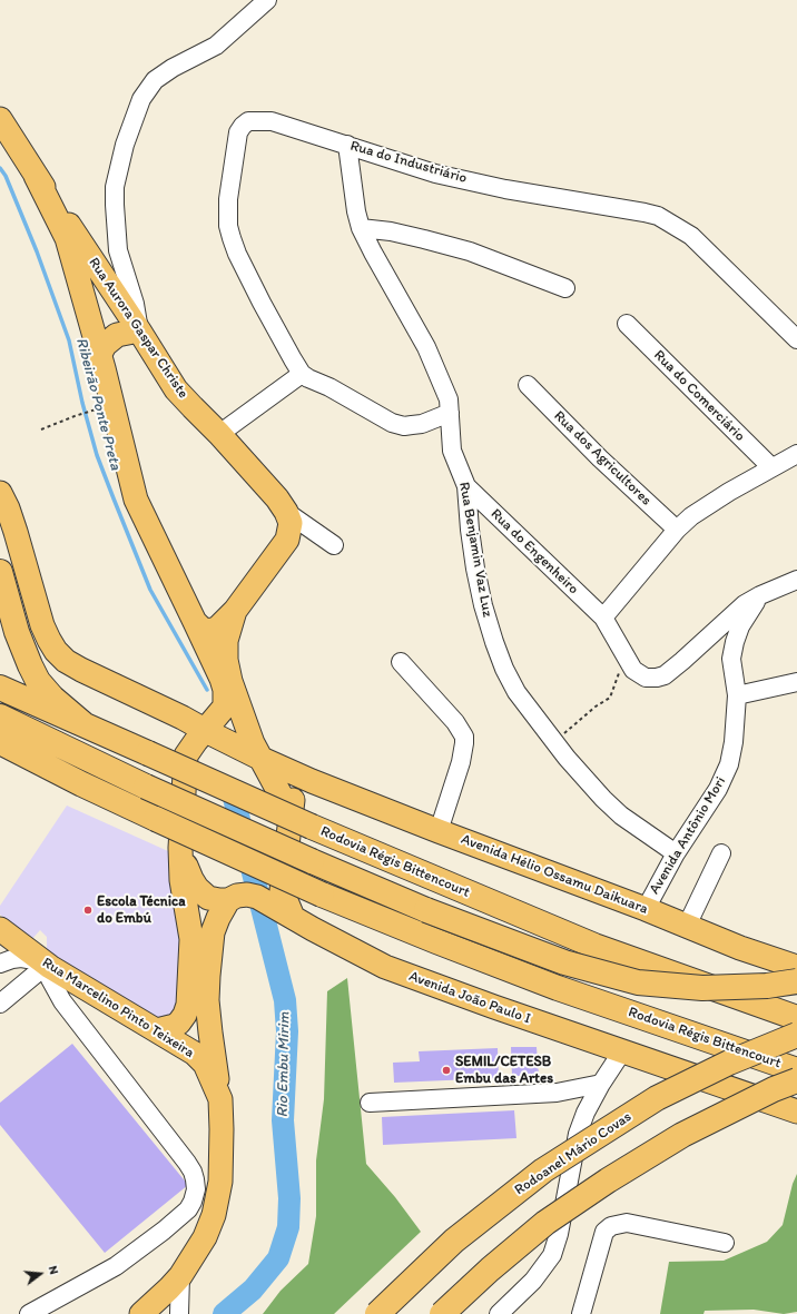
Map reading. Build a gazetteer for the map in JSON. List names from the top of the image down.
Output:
{
  "streets": {
    "highway": ["Rodovia Régis Bittencourt", "Rodoanel Mário Covas"],
    "main road": [
      "Rua Aurora Gaspar Christe",
      "Avenida Hélio Ossamu Daikuara",
      "Avenida João Paulo I",
      "Rua Marcelino Pinto Teixeira"
    ],
    "street": [
      "Rua do Industriário",
      "Rua do Comerciário",
      "Rua dos Agricultores",
      "Rua Benjamin Vaz Luz",
      "Rua do Engenheiro",
      "Avenida Antônio Mori"
    ]
  },
  "crossings": [
    ["Rua do Industriário", "Rua Benjamin Vaz Luz"],
    ["Rua Benjamin Vaz Luz", "Rua do Engenheiro"],
    ["Rua Benjamin Vaz Luz", "Avenida Antônio Mori"],
    ["Rua do Engenheiro", "Avenida Antônio Mori"],
    ["Avenida Antônio Mori", "Avenida Hélio Ossamu Daikuara"]
  ],
  "water": ["Ribeirão Ponte Preta", "Rio Embu Mirim"],
  "places": ["Escola Técnica do Embú", "SEMIL/CETESB Embu das Artes"],
  "north": "right"
}
